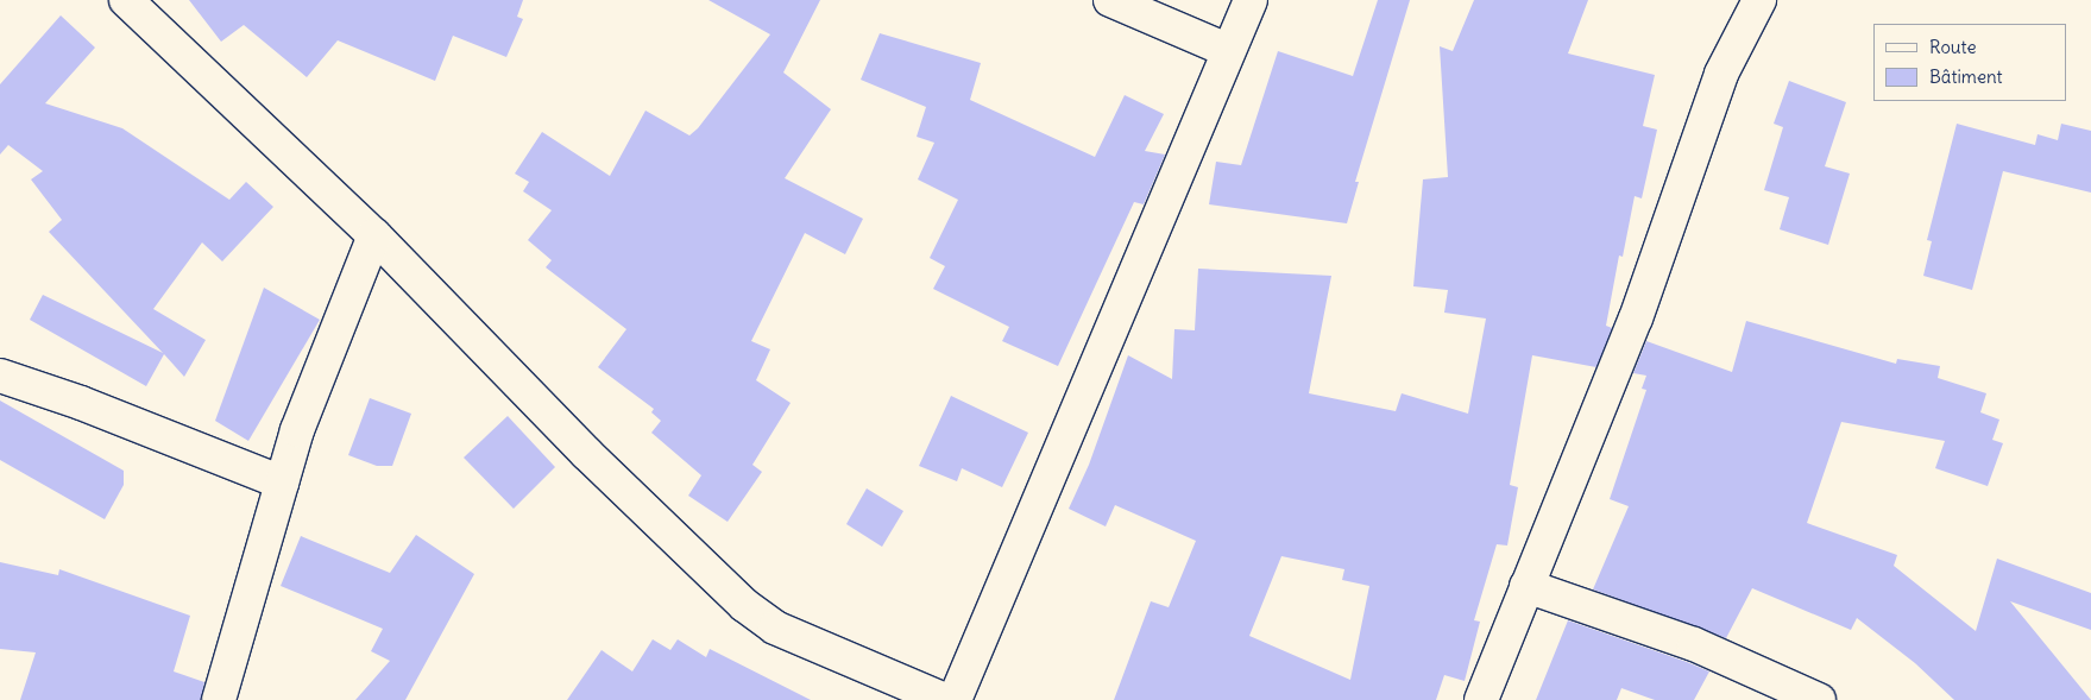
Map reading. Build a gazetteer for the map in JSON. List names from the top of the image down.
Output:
{
  "legend": ["Route", "Bâtiment"]
}
